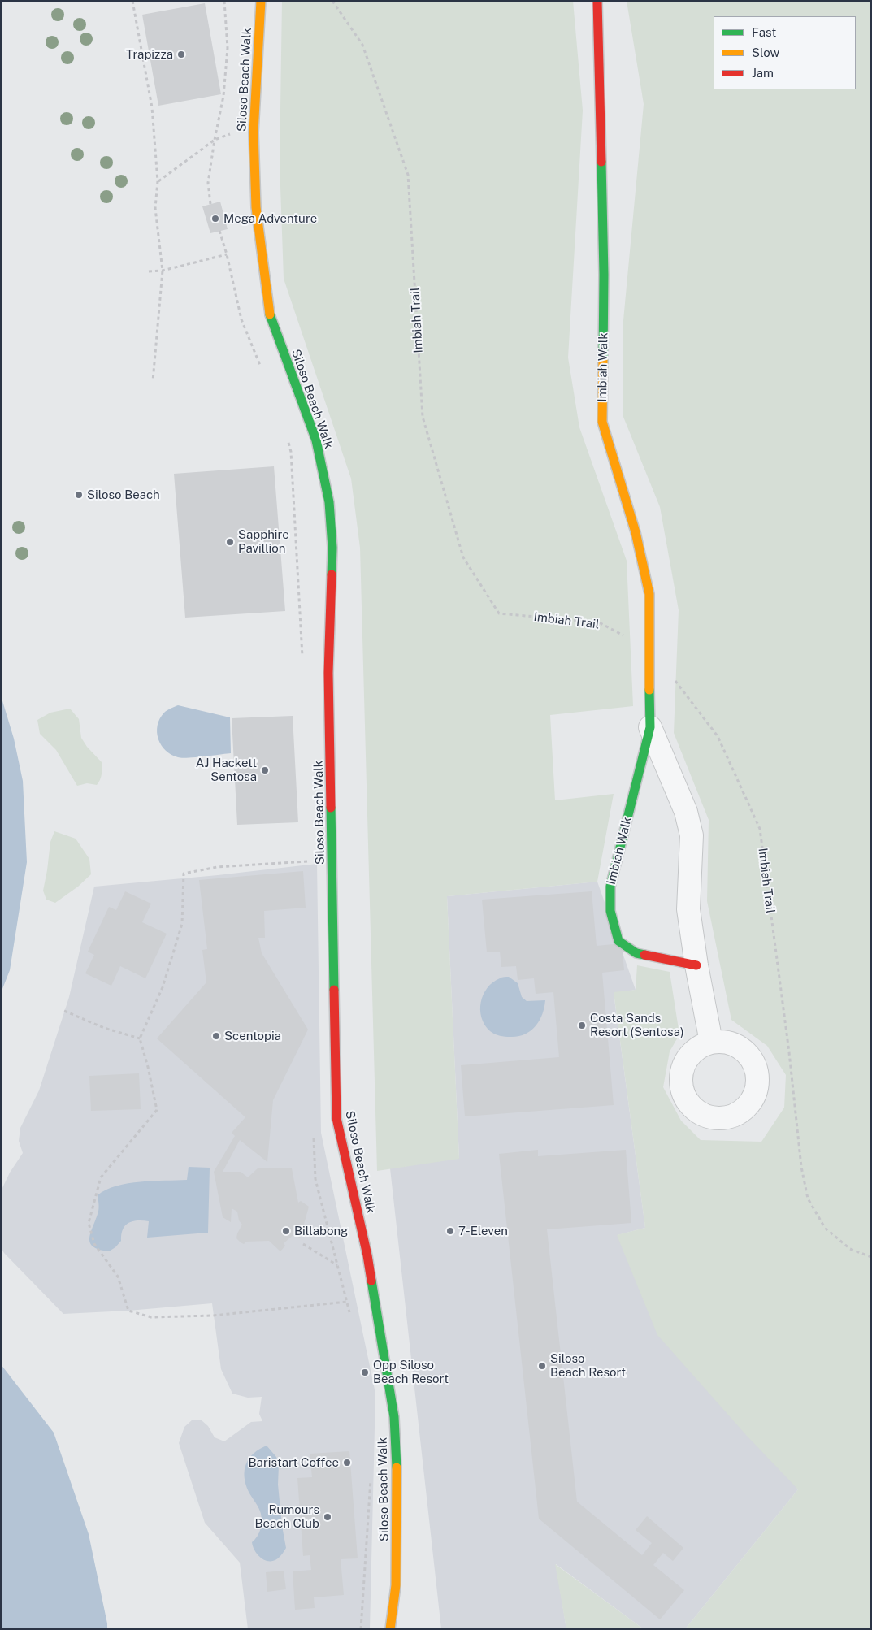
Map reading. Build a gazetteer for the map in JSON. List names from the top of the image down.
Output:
{
  "streets": {
    "street": ["Siloso Beach Walk", "Imbiah Walk"],
    "path": ["Imbiah Trail"]
  },
  "crossings": [
    ["Imbiah Trail", "Imbiah Walk"]
  ],
  "places": [
    "Trapizza",
    "Mega Adventure",
    "Siloso Beach",
    "Sapphire Pavillion",
    "AJ Hackett Sentosa",
    "Costa Sands Resort (Sentosa)",
    "Scentopia",
    "Billabong",
    "7-Eleven",
    "Siloso Beach Resort",
    "Opp Siloso Beach Resort",
    "Baristart Coffee",
    "Rumours Beach Club"
  ],
  "legend": ["Fast", "Slow", "Jam"]
}
